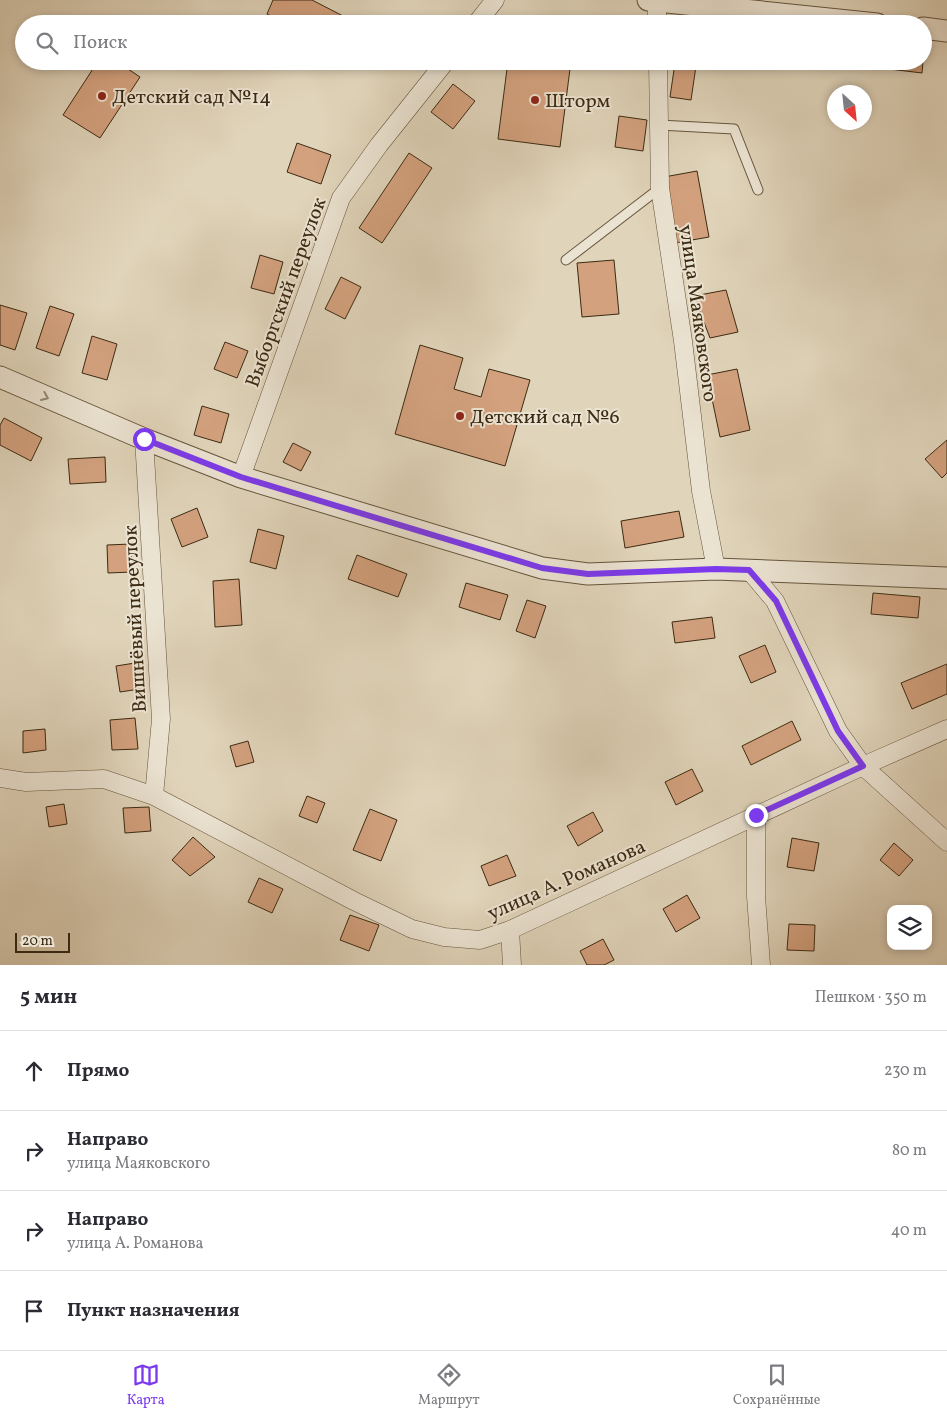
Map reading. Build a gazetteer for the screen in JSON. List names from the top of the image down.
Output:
{
  "streets": {
    "street": [
      "Выборгский переулок",
      "улица Маяковского",
      "Вишнёвый переулок",
      "улица А. Романова"
    ]
  },
  "crossings": [
    ["Вишнёвый переулок", "улица А. Романова"]
  ],
  "places": ["Детский сад №14", "Шторм", "Детский сад №6"],
  "scale_bar": "20 m",
  "north": "bottom right",
  "page": {
    "search": "Поиск",
    "scale": "20 m",
    "heading": ["5 мин", "Пешком · 350 m"],
    "list": [
      ["Прямо", "230 m"],
      ["Направо", "улица Маяковского", "80 m"],
      ["Направо", "улица А. Романова", "40 m"],
      "Пункт назначения"
    ],
    "nav": ["Карта", "Маршрут", "Сохранённые"]
  }
}
